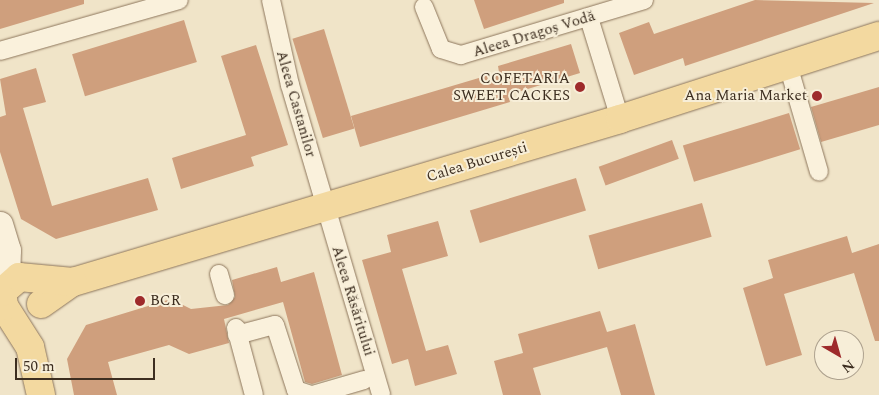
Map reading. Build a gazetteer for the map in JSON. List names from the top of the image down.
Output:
{
  "streets": {
    "main road": ["Calea București"],
    "street": ["Aleea Dragoș Vodă", "Aleea Castanilor", "Aleea Răsăritului"]
  },
  "crossings": [
    ["Aleea Castanilor", "Calea București"],
    ["Aleea Castanilor", "Aleea Răsăritului"],
    ["Calea București", "Aleea Răsăritului"]
  ],
  "places": ["COFETARIA SWEET CACKES", "Ana Maria Market", "BCR"],
  "scale_bar": "50 m",
  "north": "bottom right"
}
